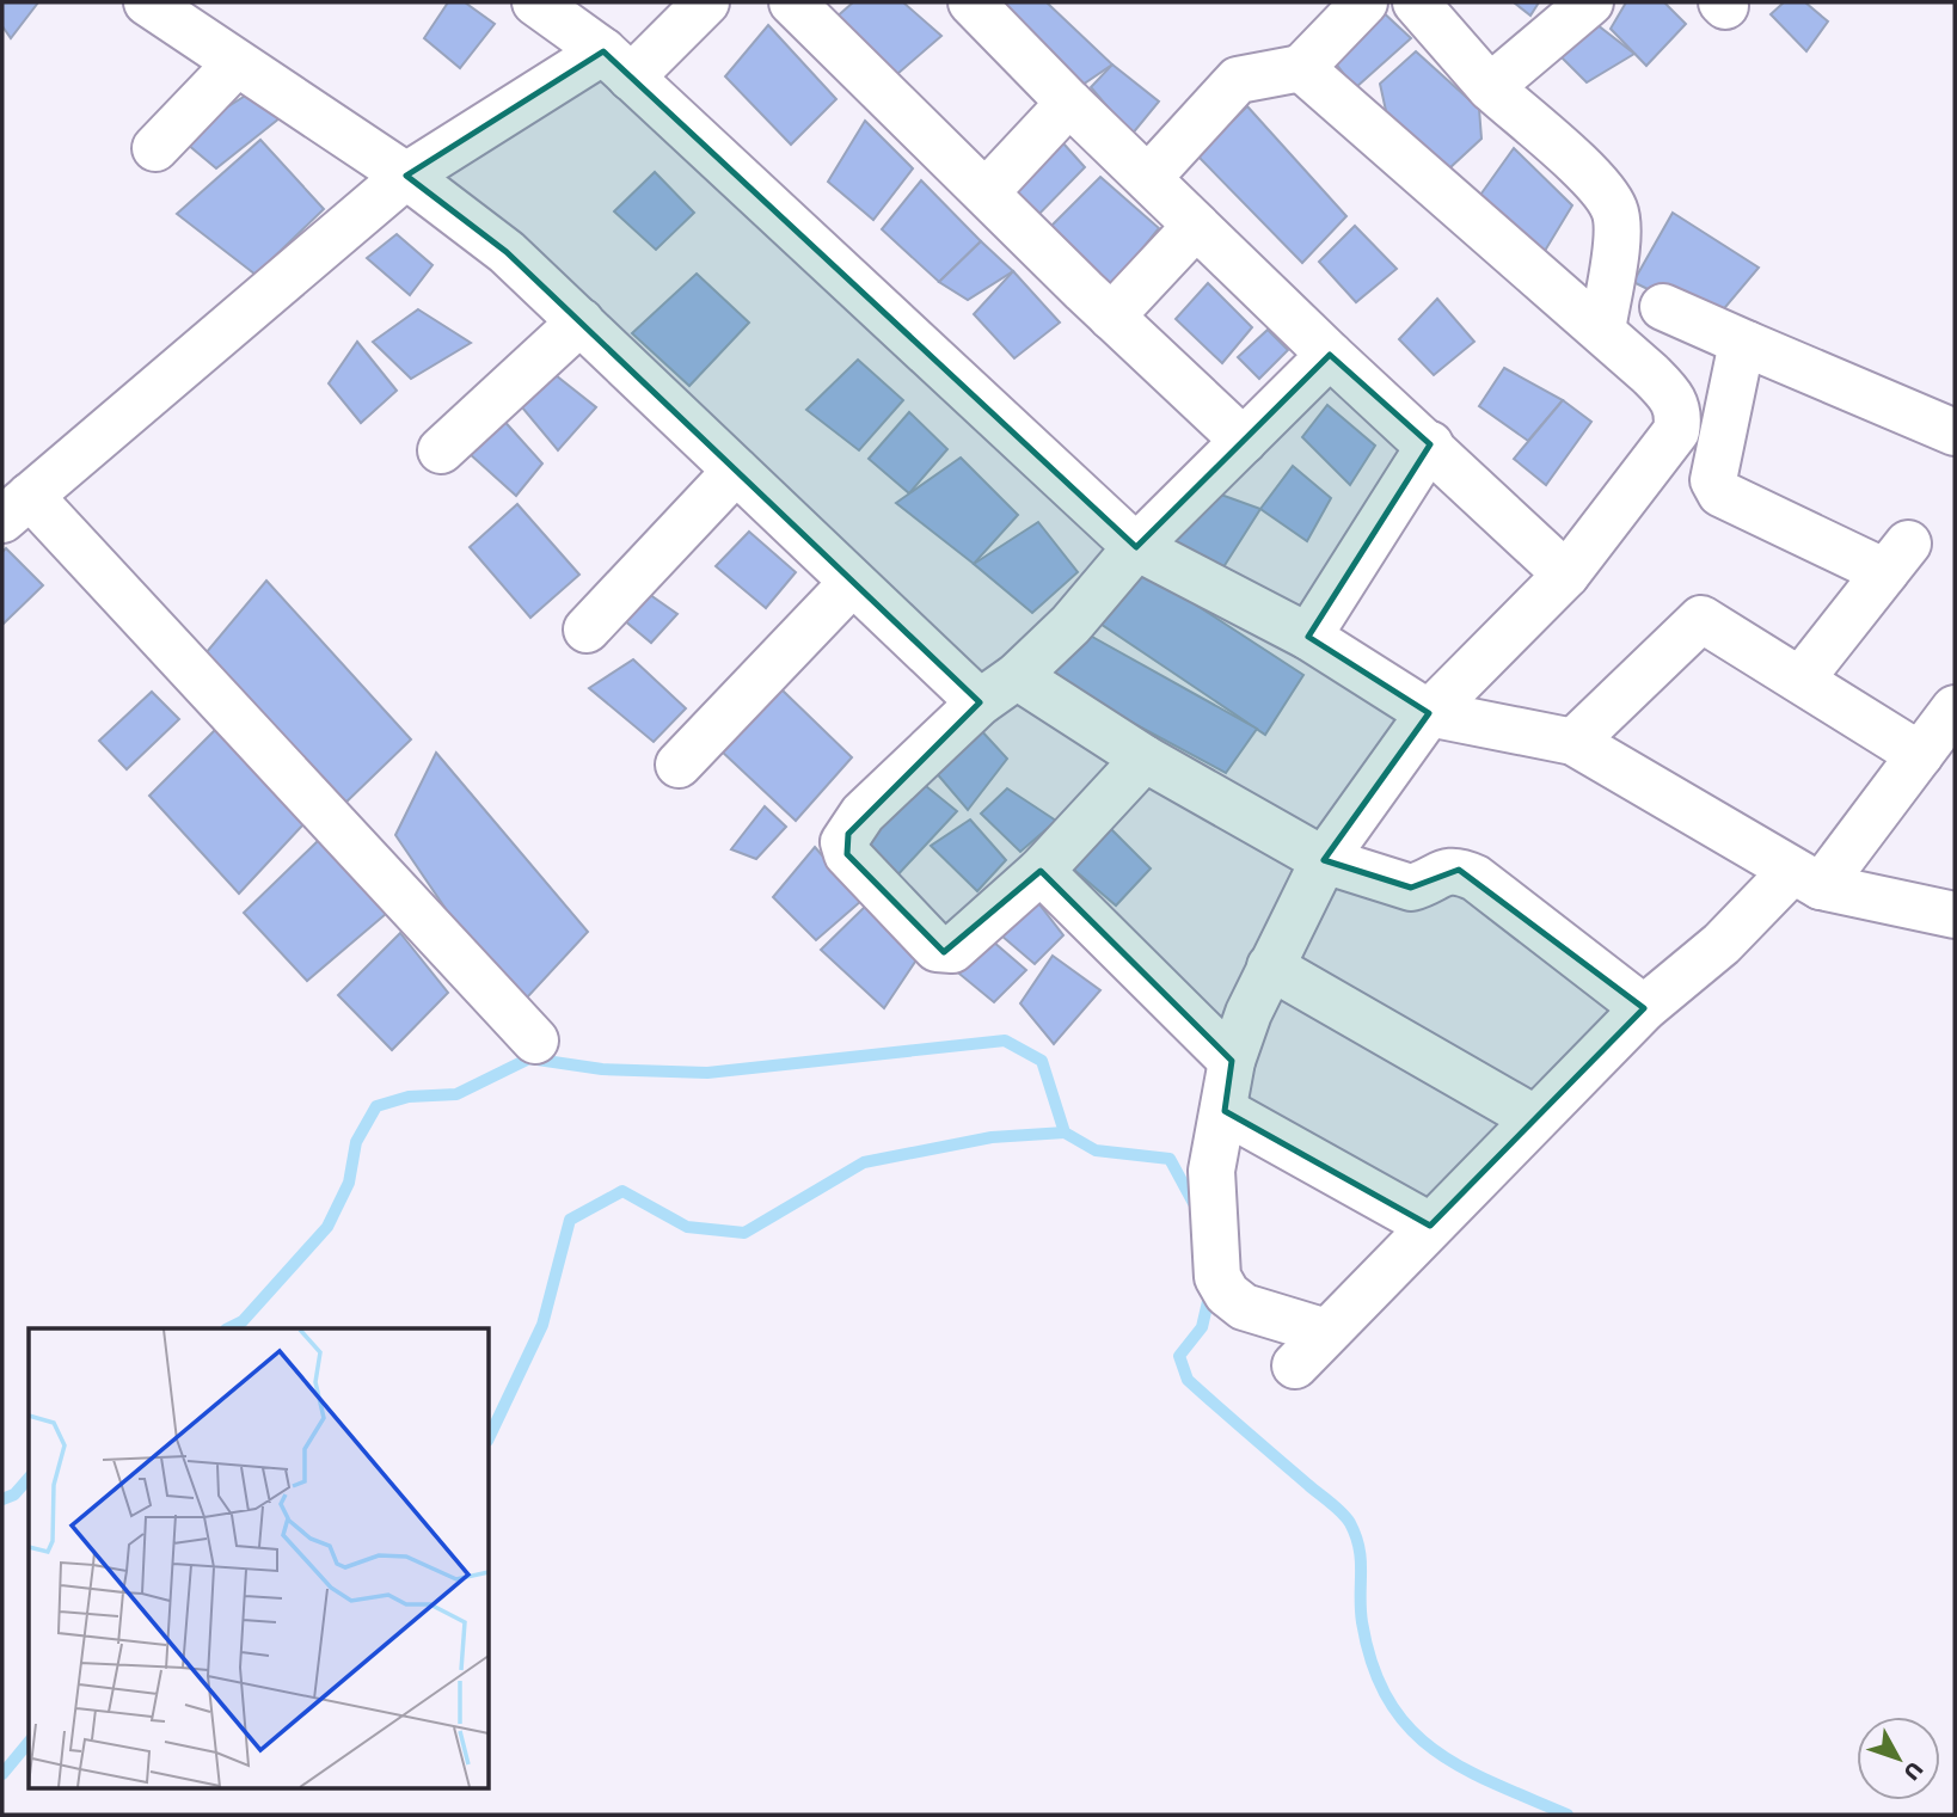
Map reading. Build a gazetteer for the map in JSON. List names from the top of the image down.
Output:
{
  "north": "bottom right"
}
